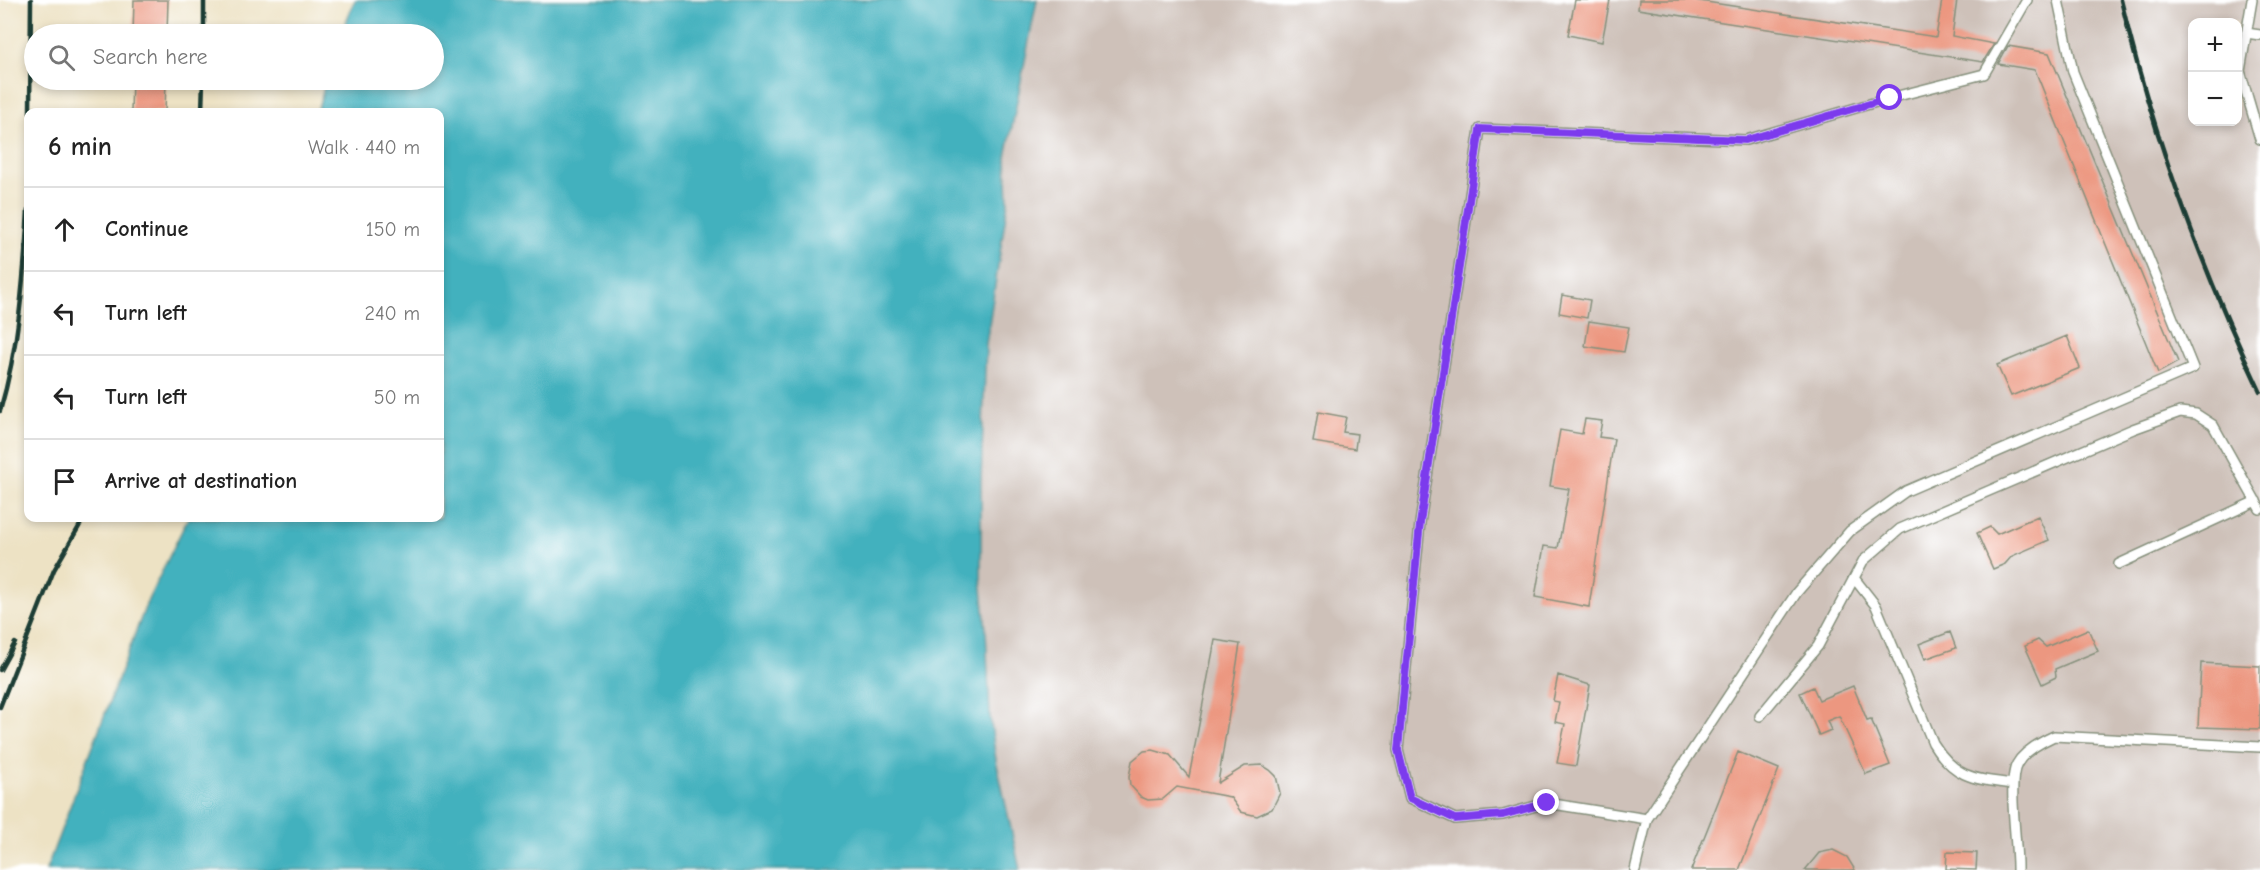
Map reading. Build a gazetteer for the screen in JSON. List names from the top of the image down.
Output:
{
  "page": {
    "map_buttons": ["+", "−"],
    "search": "Search here",
    "heading": ["6 min", "Walk · 440 m"],
    "list": [
      ["Continue", "150 m"],
      ["Turn left", "240 m"],
      ["Turn left", "50 m"],
      "Arrive at destination"
    ]
  }
}
